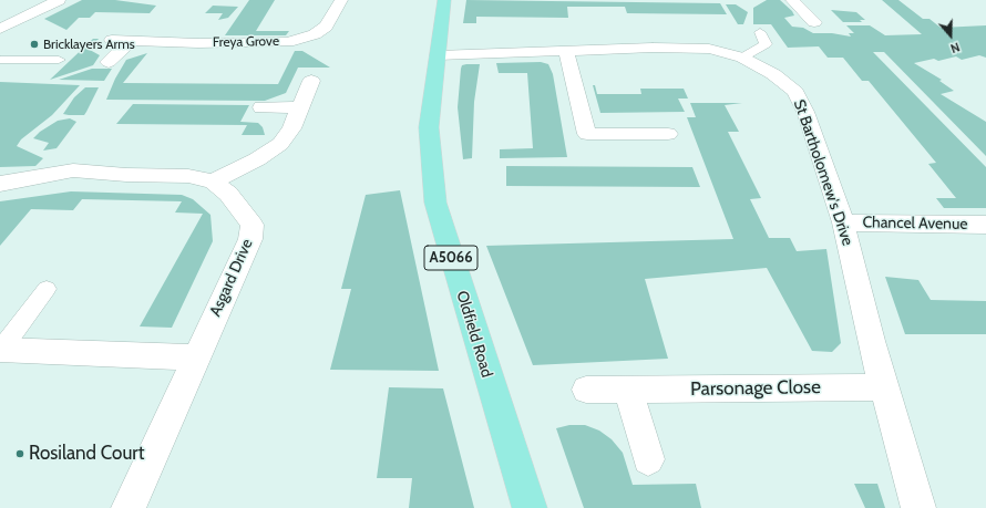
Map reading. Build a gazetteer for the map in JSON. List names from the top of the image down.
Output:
{
  "streets": {
    "main road": ["A5066", "Oldfield Road"],
    "street": [
      "Freya Grove",
      "St Bartholomew's Drive",
      "Chancel Avenue",
      "Asgard Drive",
      "Parsonage Close"
    ]
  },
  "crossings": [
    ["St Bartholomew's Drive", "Chancel Avenue"],
    ["St Bartholomew's Drive", "Oldfield Road"],
    ["St Bartholomew's Drive", "Parsonage Close"]
  ],
  "places": ["Bricklayers Arms", "Rosiland Court"],
  "north": "bottom"
}
